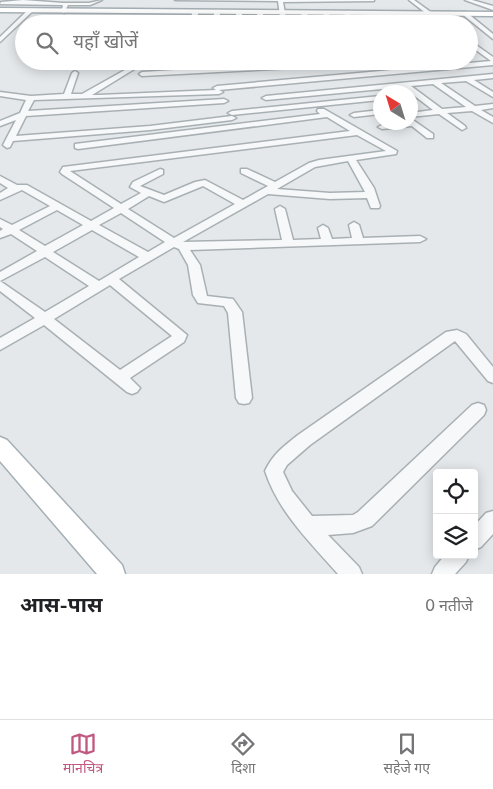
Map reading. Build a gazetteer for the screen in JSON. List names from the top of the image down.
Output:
{
  "north": "top left",
  "page": {
    "search": "यहाँ खोजें",
    "heading": ["आस-पास", "0 नतीजे"],
    "nav": ["मानचित्र", "दिशा", "सहेजे गए"]
  }
}
